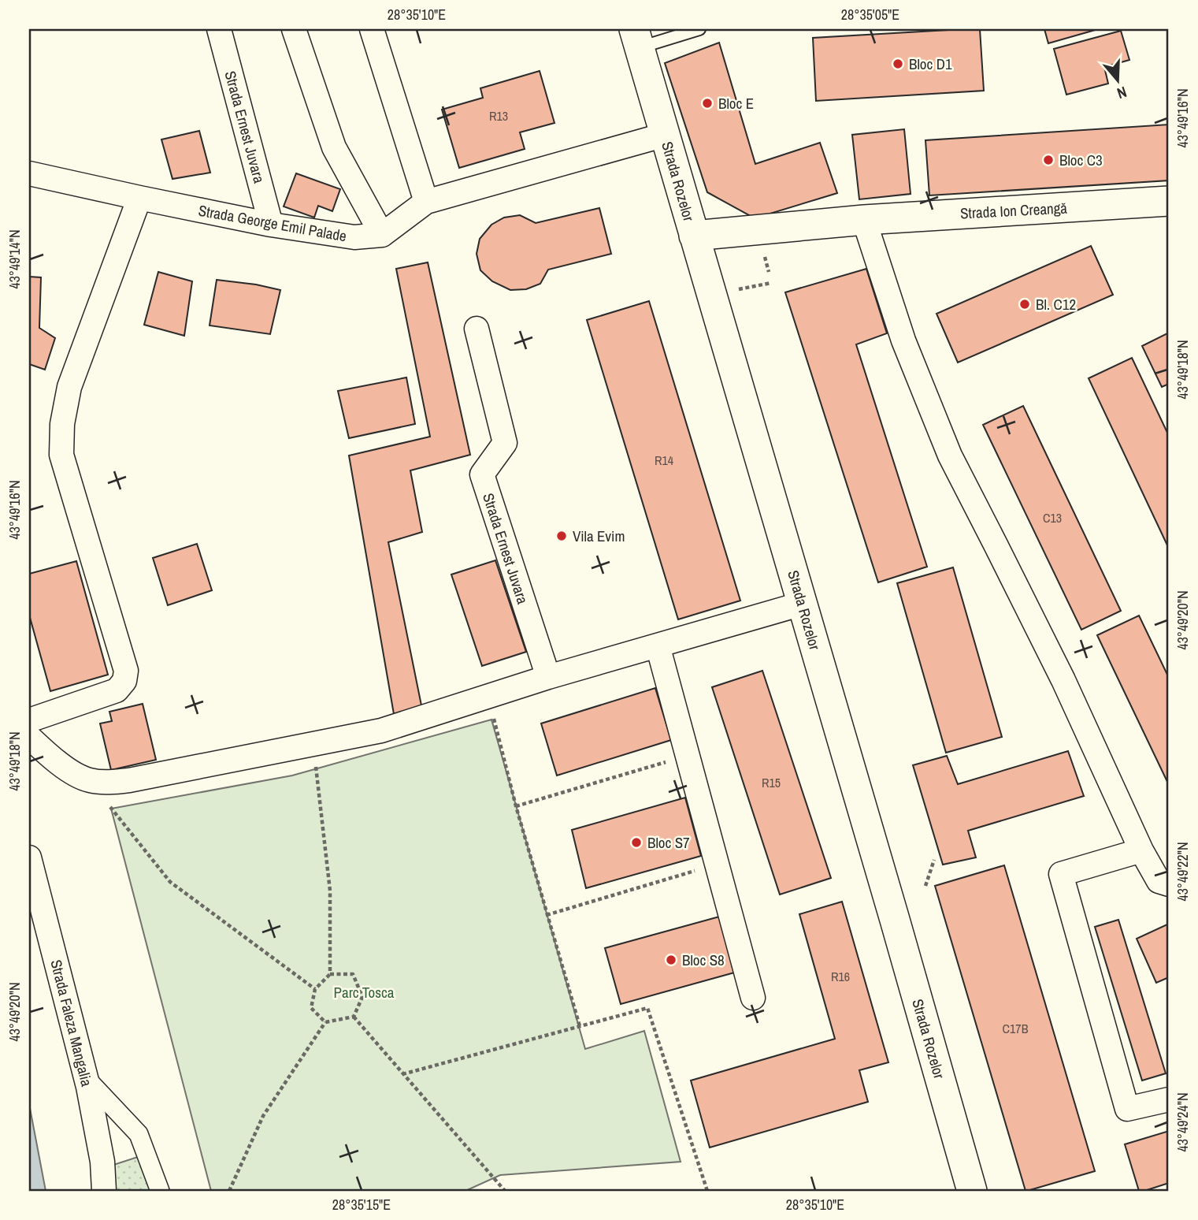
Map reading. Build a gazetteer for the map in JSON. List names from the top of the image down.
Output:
{
  "streets": {
    "street": [
      "Strada Ernest Juvara",
      "Strada Rozelor",
      "Strada Ion Creangă",
      "Strada George Emil Palade",
      "Strada Faleza Mangalia"
    ]
  },
  "crossings": [
    ["Strada Ernest Juvara", "Strada George Emil Palade"],
    ["Strada Rozelor", "Strada Ion Creangă"]
  ],
  "parks": ["Parc Tosca"],
  "places": [
    "Bloc D1",
    "Bloc E",
    "Bloc C3",
    "Bl. C12",
    "Vila Evim",
    "Bloc S7",
    "Bloc S8"
  ],
  "house_numbers": [
    "R13",
    "R14",
    "C13",
    "R15",
    "R16",
    "C17B"
  ],
  "north": "bottom",
  "coordinates": [
    "28°35'10\"E",
    "28°35'05\"E",
    "43°49'16\"N",
    "43°49'14\"N",
    "43°49'18\"N",
    "43°49'20\"N",
    "43°49'22\"N",
    "43°49'24\"N",
    "28°35'15\"E"
  ]
}
